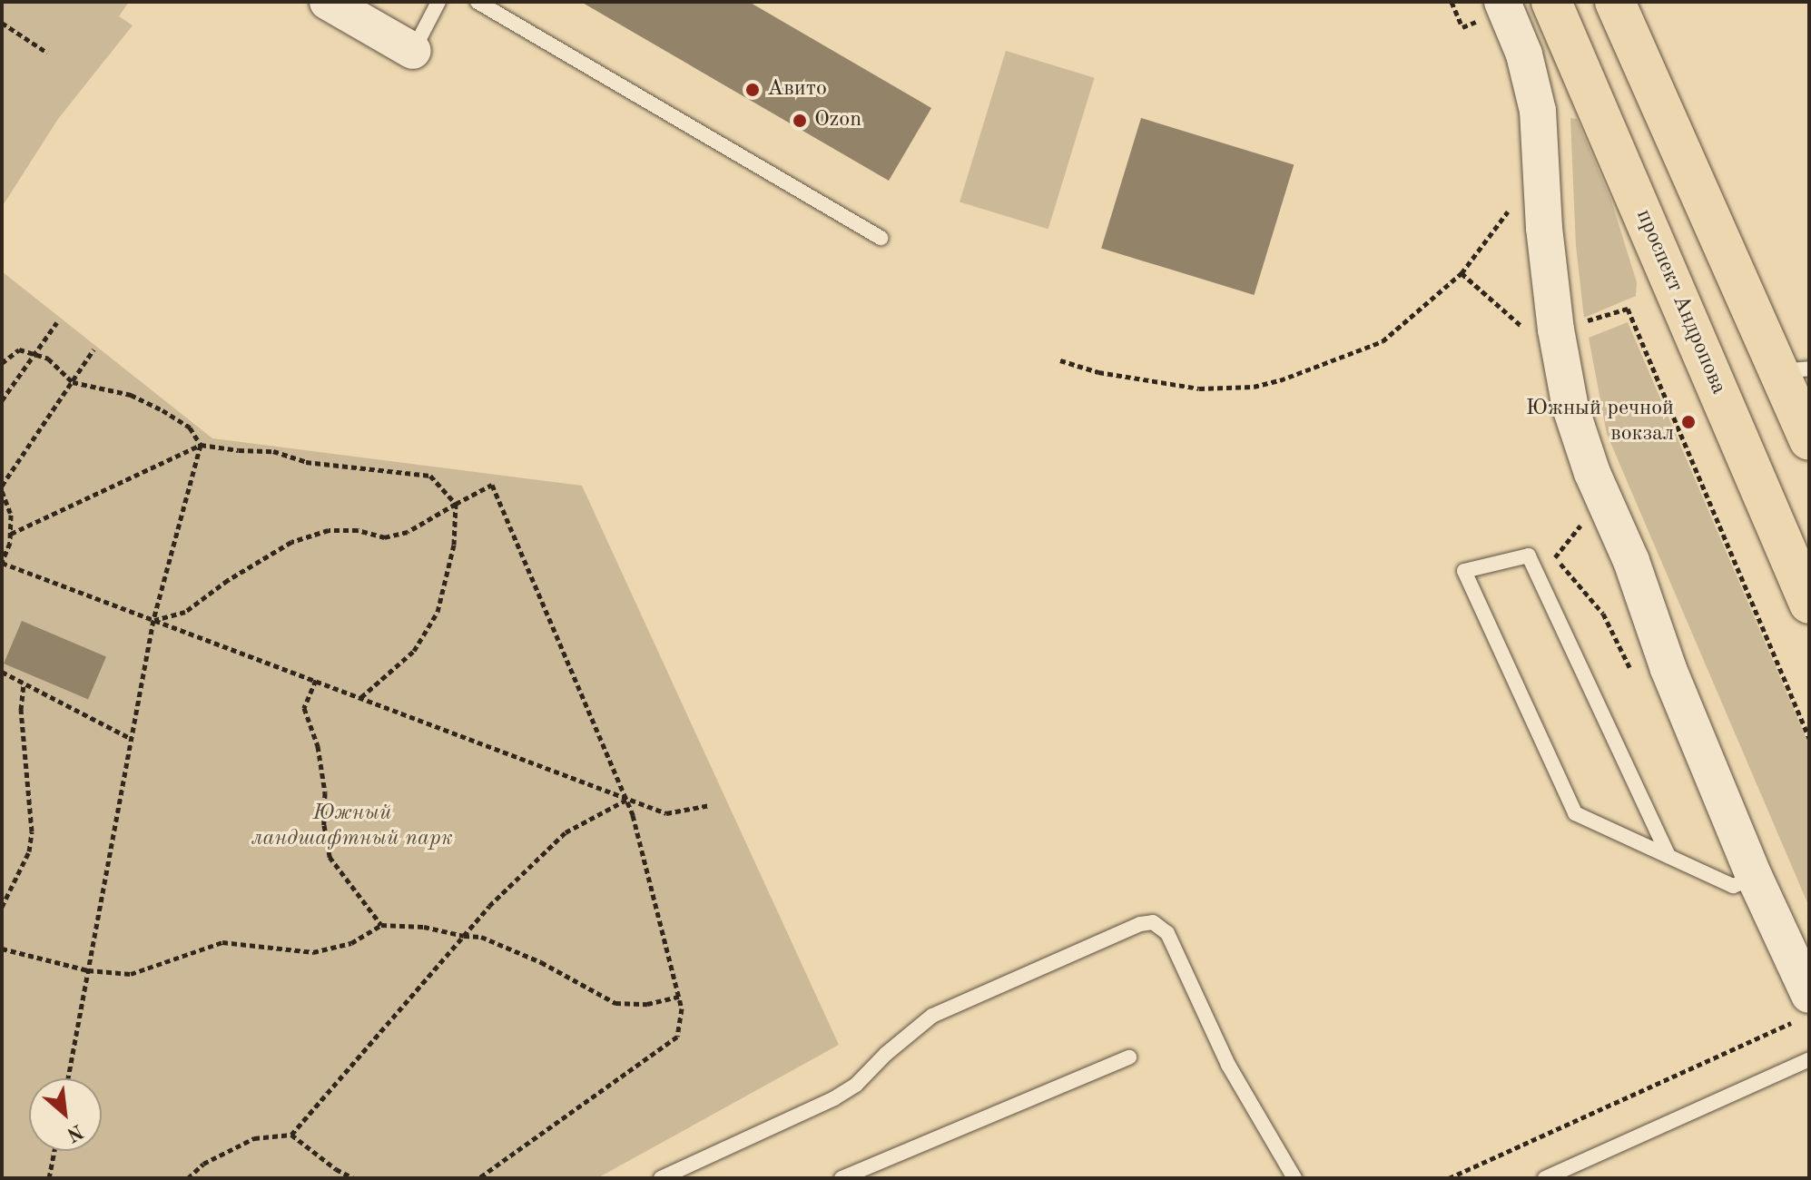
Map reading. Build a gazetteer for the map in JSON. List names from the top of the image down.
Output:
{
  "streets": {
    "main road": ["проспект Андропова"]
  },
  "parks": ["Южный ландшафтный парк"],
  "places": ["Авито", "Ozon", "Южный речной вокзал"],
  "north": "bottom right"
}
